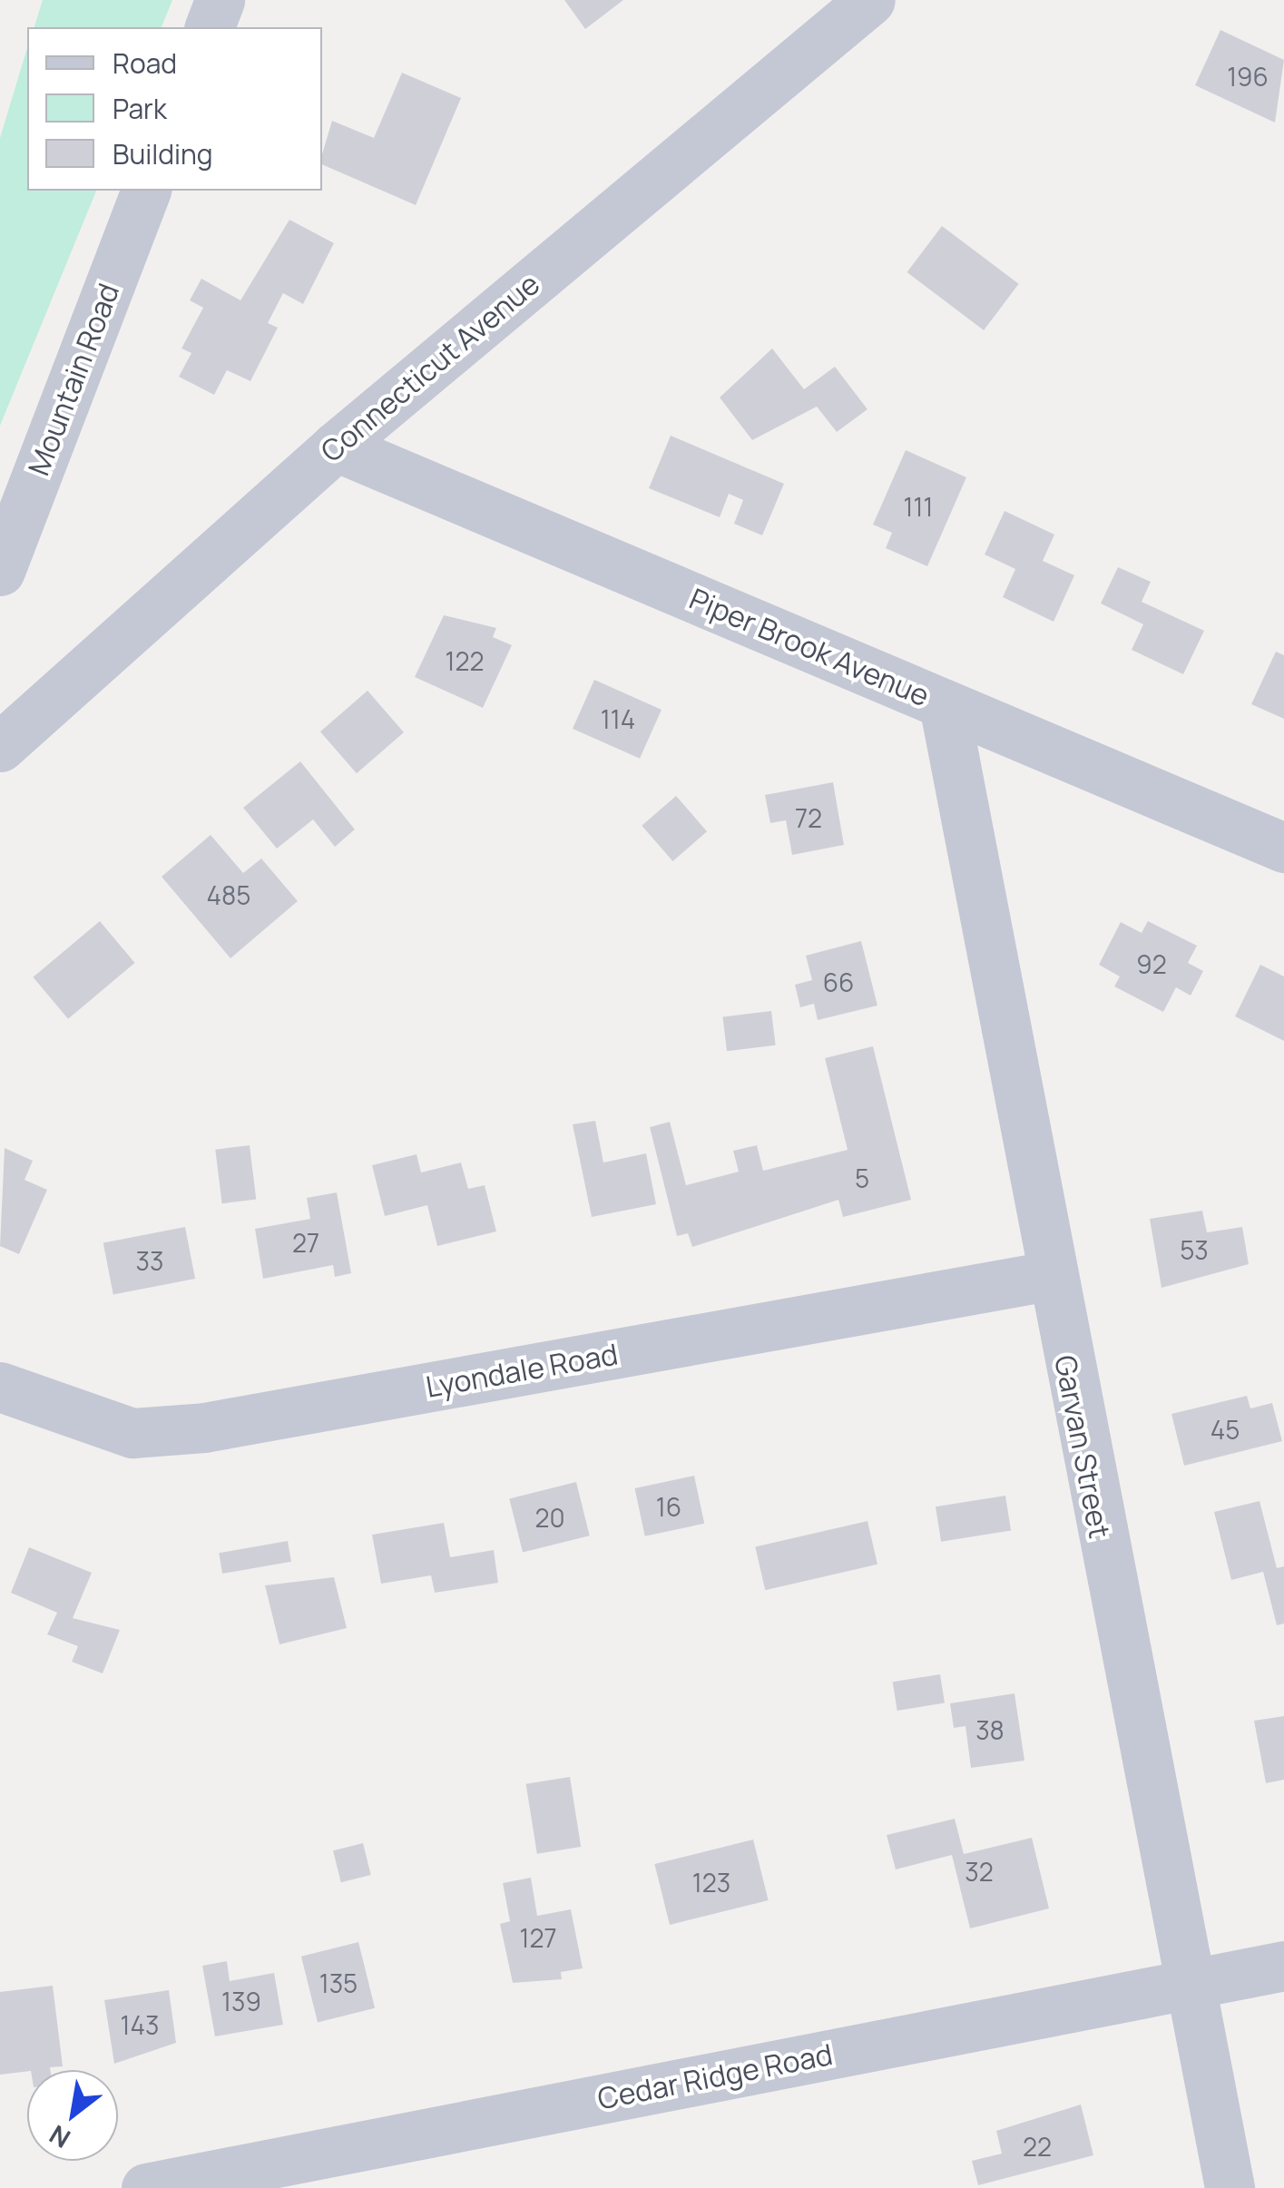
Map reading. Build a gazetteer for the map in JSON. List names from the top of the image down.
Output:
{
  "streets": {
    "street": [
      "Connecticut Avenue",
      "Mountain Road",
      "Piper Brook Avenue",
      "Lyondale Road",
      "Garvan Street",
      "Cedar Ridge Road"
    ]
  },
  "crossings": [
    ["Connecticut Avenue", "Piper Brook Avenue"],
    ["Piper Brook Avenue", "Garvan Street"],
    ["Lyondale Road", "Garvan Street"],
    ["Garvan Street", "Cedar Ridge Road"]
  ],
  "house_numbers": [
    "196",
    "111",
    "122",
    "114",
    "72",
    "485",
    "92",
    "66",
    "5",
    "27",
    "53",
    "33",
    "45",
    "16",
    "20",
    "38",
    "32",
    "123",
    "127",
    "135",
    "139",
    "143",
    "22"
  ],
  "legend": ["Road", "Park", "Building"],
  "north": "bottom left"
}
